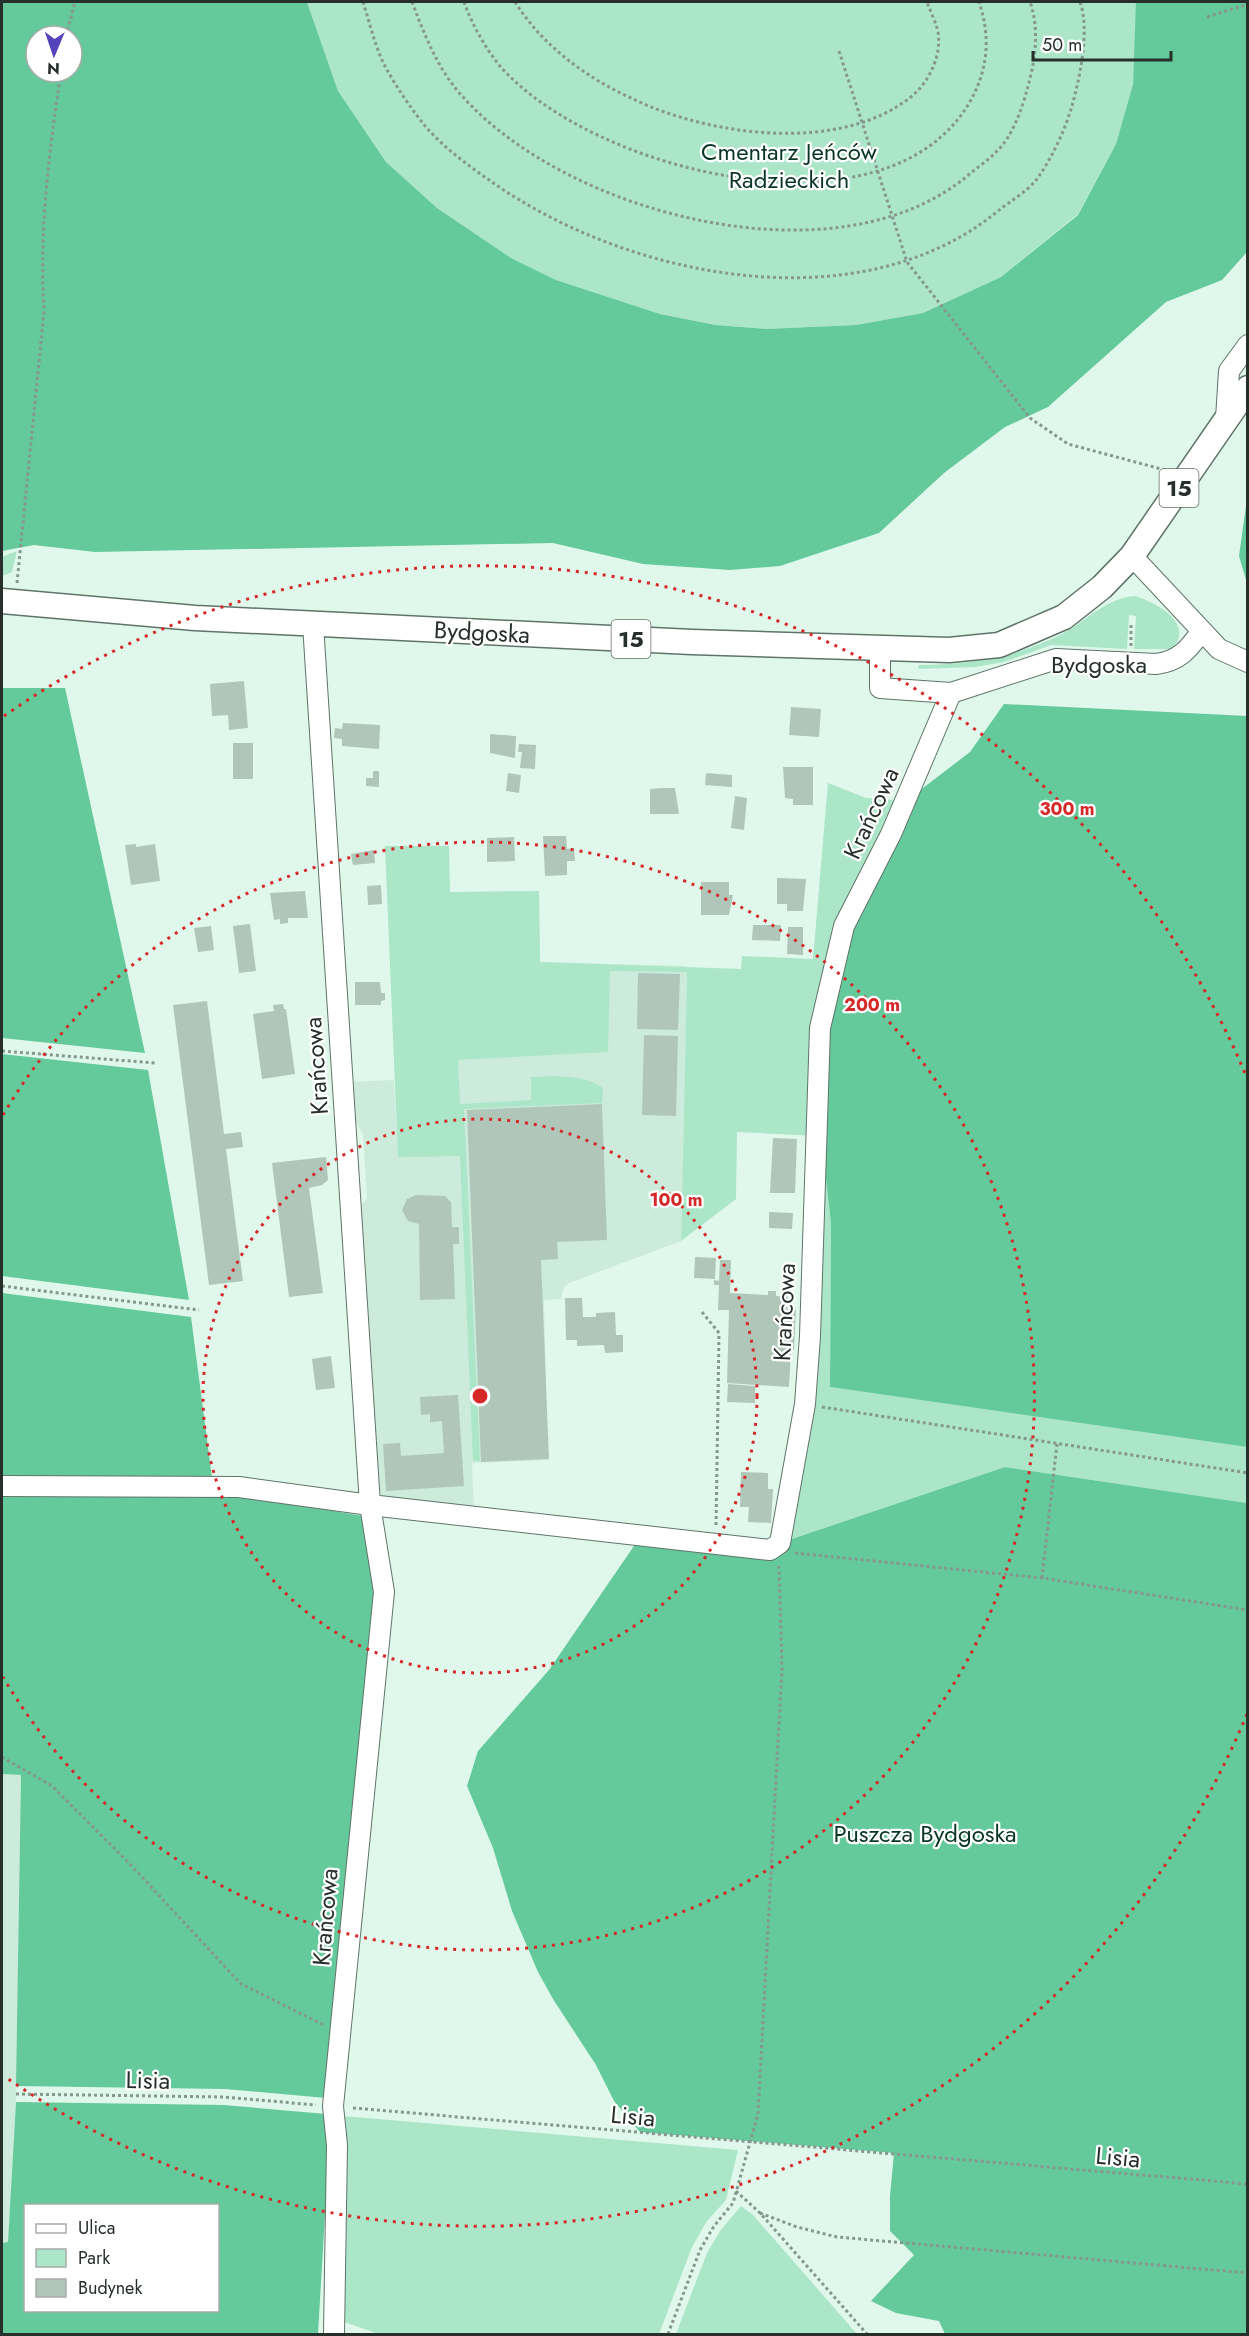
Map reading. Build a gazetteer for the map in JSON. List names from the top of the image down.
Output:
{
  "streets": {
    "main road": ["15", "Bydgoska"],
    "street": ["Krańcowa"],
    "path": ["Lisia"]
  },
  "crossings": [
    ["15", "Bydgoska"],
    ["Bydgoska", "Krańcowa"],
    ["Krańcowa", "Lisia"]
  ],
  "parks": ["Cmentarz Jeńców Radzieckich", "Puszcza Bydgoska"],
  "legend": ["Ulica", "Park", "Budynek"],
  "scale_bar": "50 m",
  "north": "bottom",
  "rings": ["300 m", "200 m", "100 m"]
}
